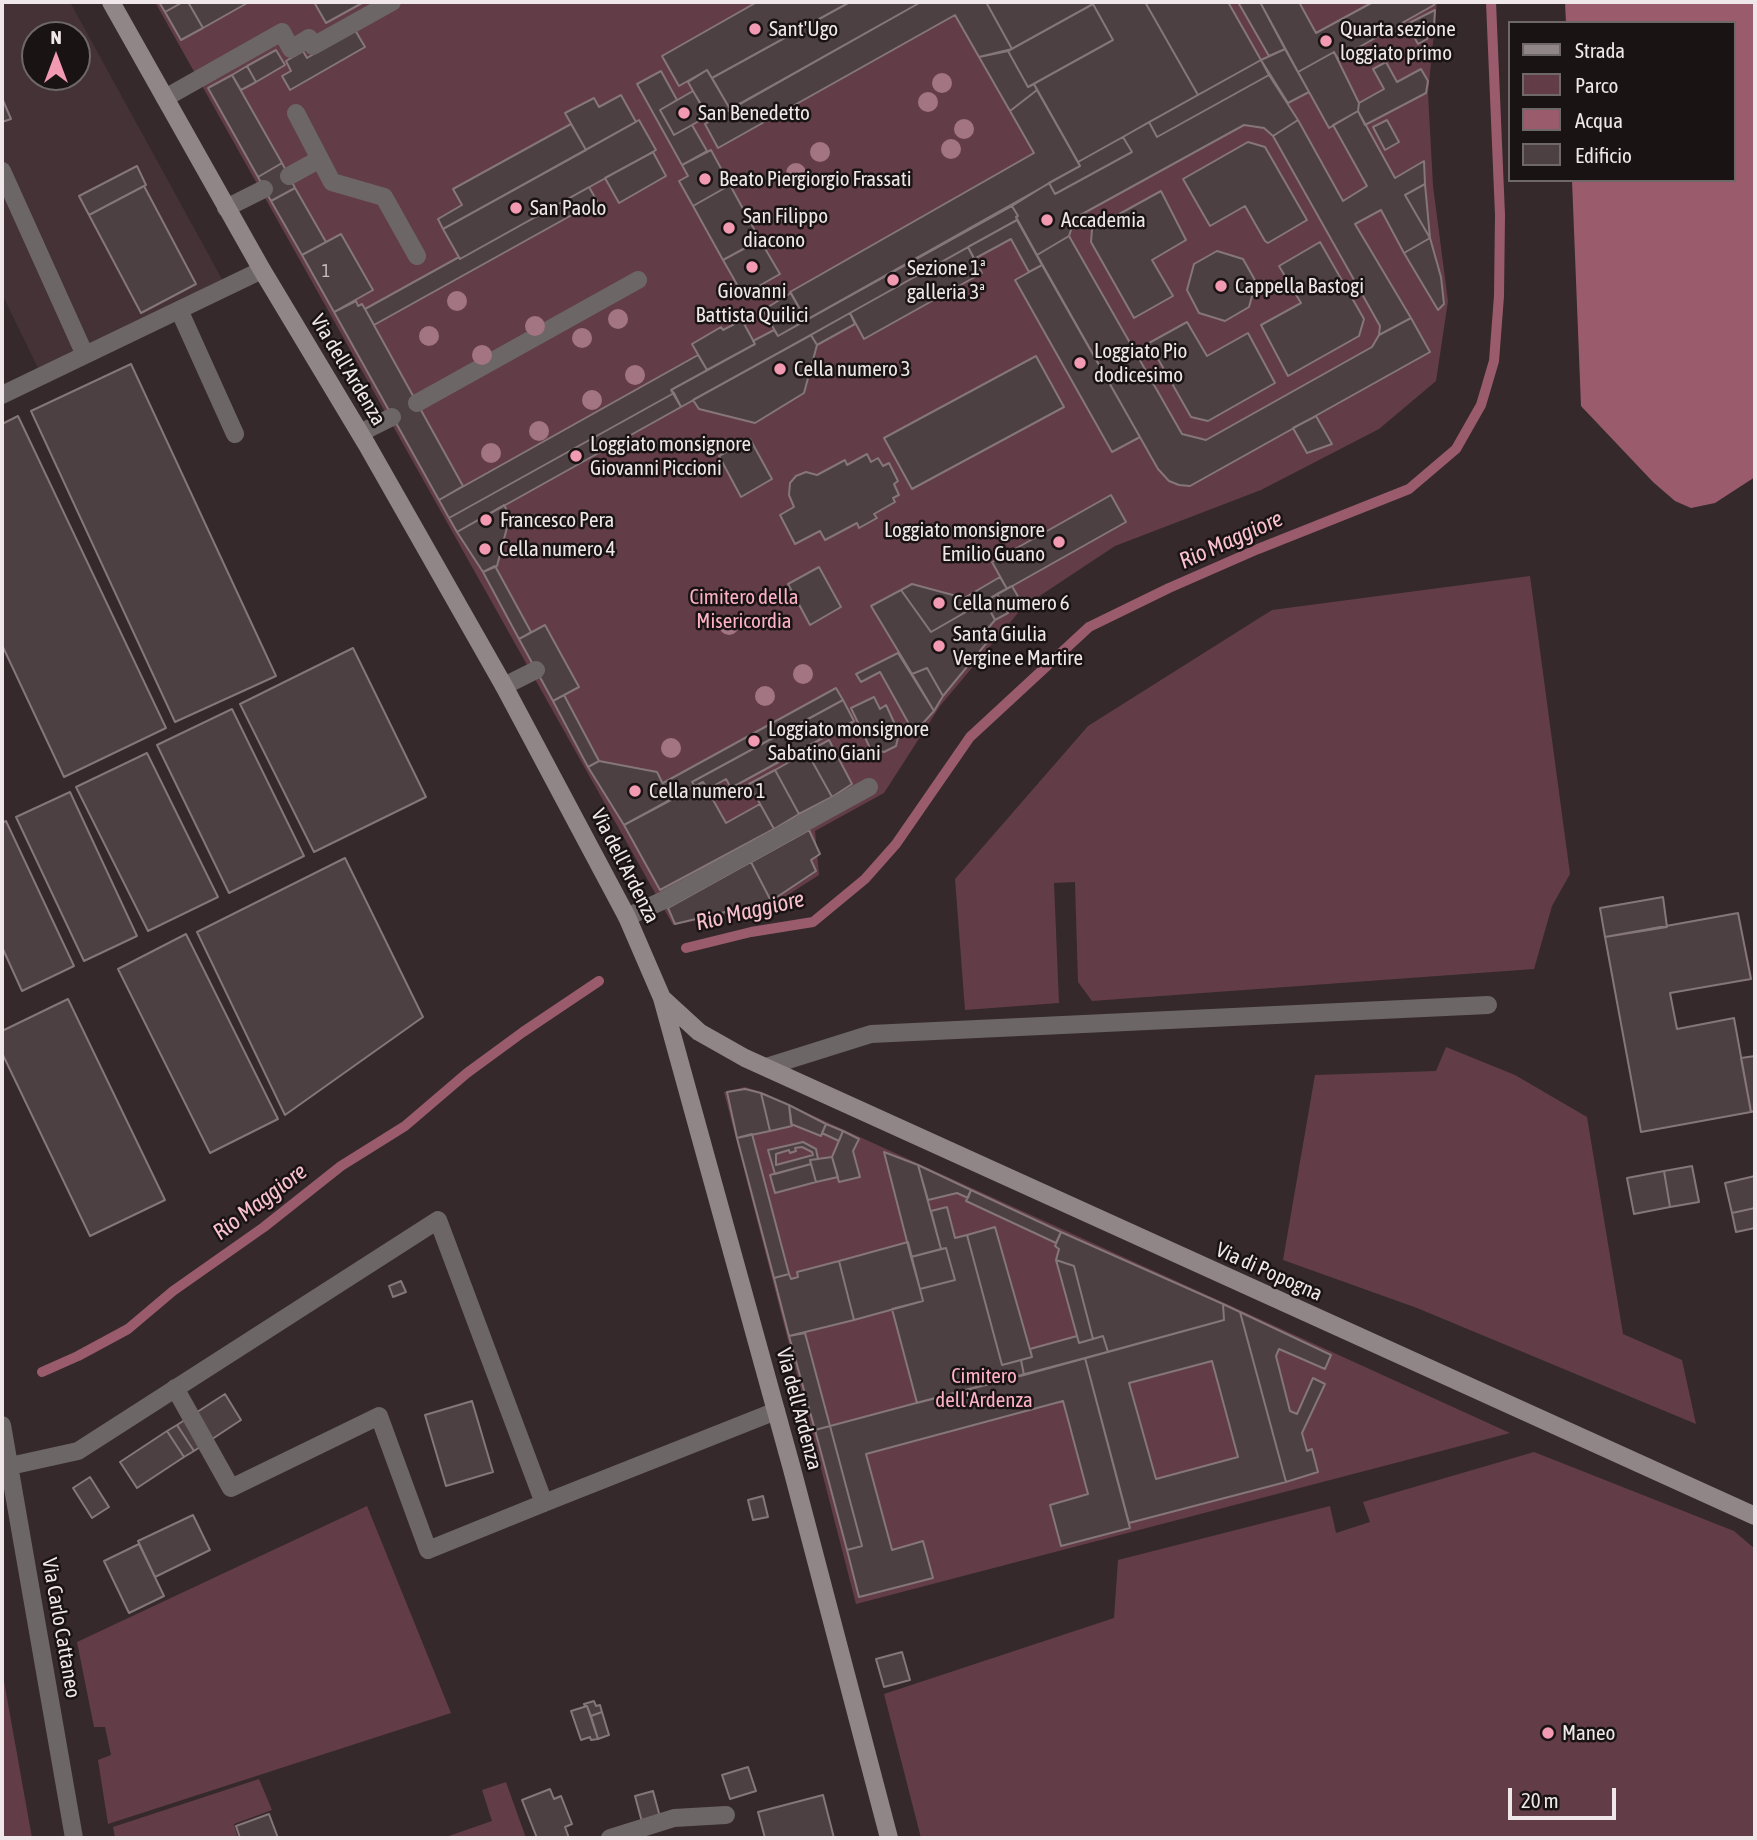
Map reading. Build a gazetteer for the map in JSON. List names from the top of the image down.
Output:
{
  "streets": {
    "main road": ["Via dell'Ardenza", "Via di Popogna"],
    "street": ["Via Carlo Cattaneo"]
  },
  "crossings": [
    ["Via dell'Ardenza", "Via di Popogna"]
  ],
  "water": ["Rio Maggiore"],
  "parks": ["Cimitero della Misericordia", "Cimitero dell'Ardenza"],
  "places": [
    "Sant'Ugo",
    "Quarta sezione loggiato primo",
    "San Benedetto",
    "Beato Piergiorgio Frassati",
    "San Paolo",
    "Accademia",
    "San Filippo diacono",
    "Giovanni Battista Quilici",
    "Sezione 1ª galleria 3ª",
    "Cappella Bastogi",
    "Loggiato Pio dodicesimo",
    "Cella numero 3",
    "Loggiato monsignore Giovanni Piccioni",
    "Francesco Pera",
    "Loggiato monsignore Emilio Guano",
    "Cella numero 4",
    "Cella numero 6",
    "Santa Giulia Vergine e Martire",
    "Loggiato monsignore Sabatino Giani",
    "Cella numero 1",
    "Maneo"
  ],
  "house_numbers": ["1"],
  "legend": [
    "Strada",
    "Parco",
    "Acqua",
    "Edificio"
  ],
  "scale_bar": "20 m",
  "north": "top"
}
